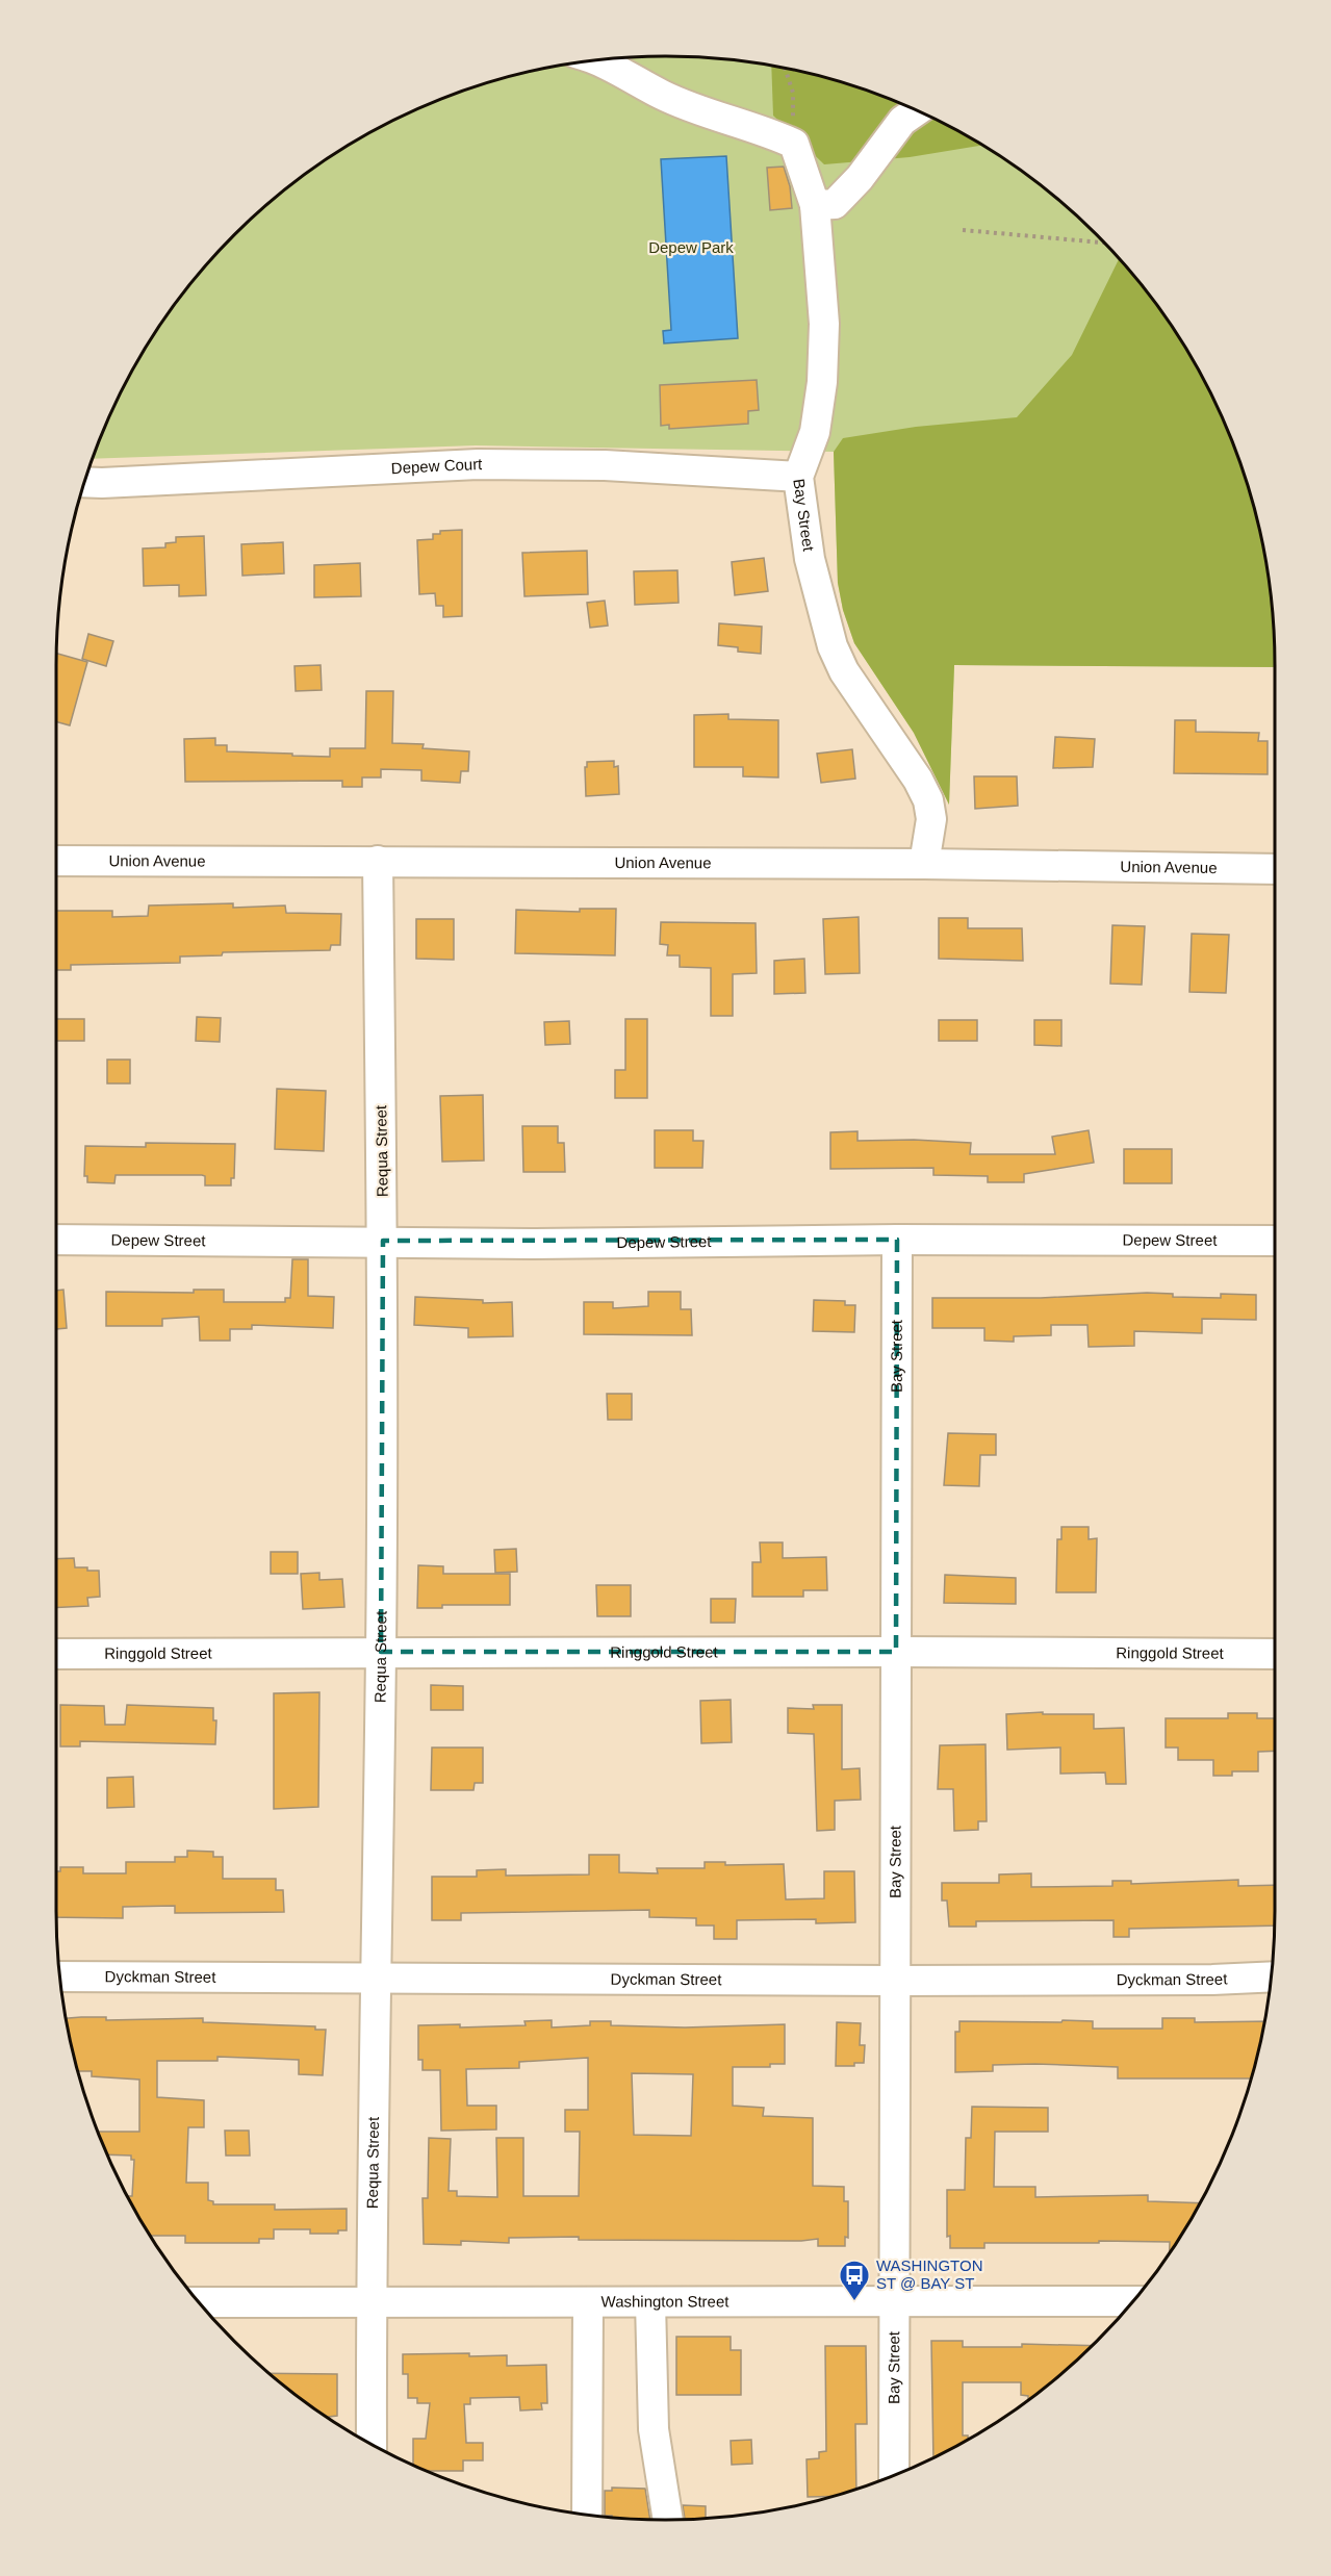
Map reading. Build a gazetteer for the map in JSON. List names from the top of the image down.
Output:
{
  "streets": {
    "street": [
      "Depew Court",
      "Bay Street",
      "Union Avenue",
      "Requa Street",
      "Depew Street",
      "Ringgold Street",
      "Dyckman Street",
      "Washington Street"
    ]
  },
  "crossings": [
    ["Depew Court", "Bay Street"],
    ["Bay Street", "Union Avenue"],
    ["Bay Street", "Depew Street"],
    ["Bay Street", "Ringgold Street"],
    ["Bay Street", "Dyckman Street"],
    ["Bay Street", "Washington Street"],
    ["Union Avenue", "Requa Street"],
    ["Requa Street", "Depew Street"],
    ["Requa Street", "Ringgold Street"],
    ["Requa Street", "Dyckman Street"],
    ["Requa Street", "Washington Street"]
  ],
  "parks": ["Depew Park"],
  "places": {
    "bus stop": ["WASHINGTON ST @ BAY ST"]
  }
}
